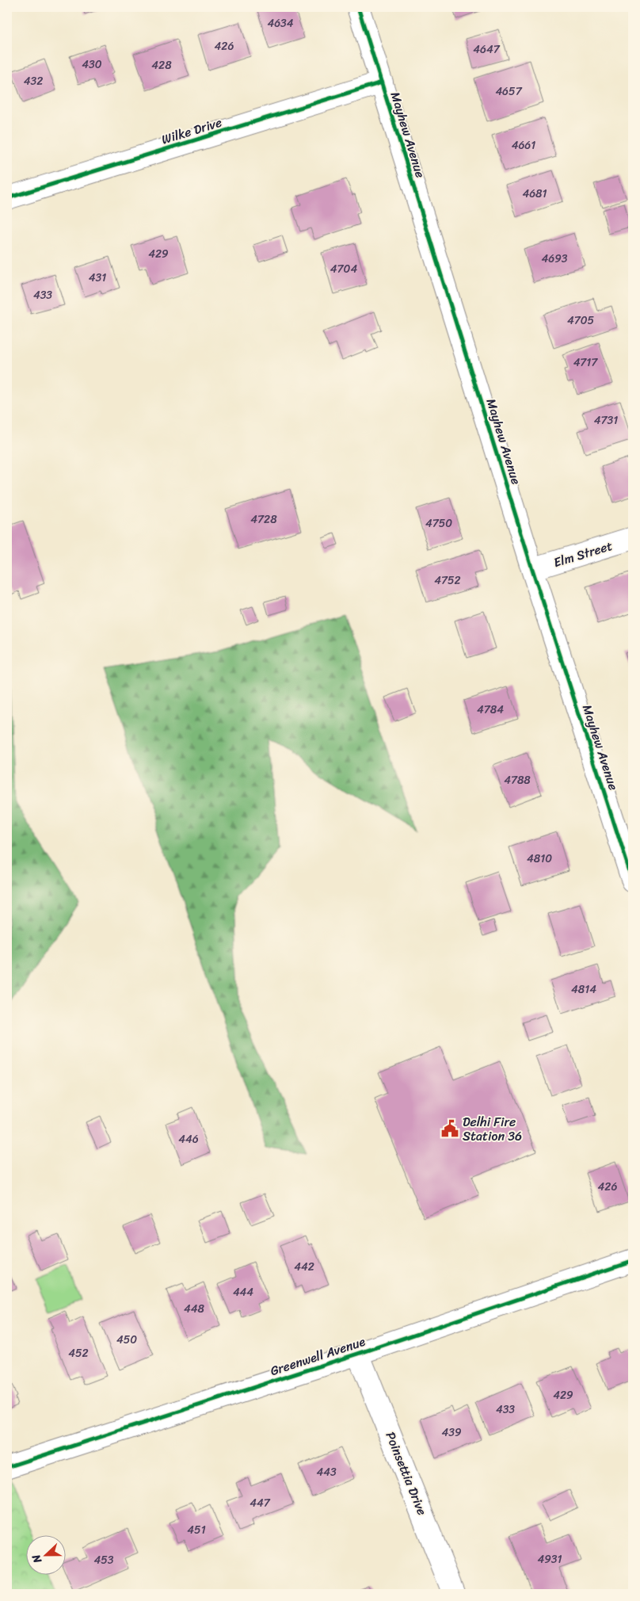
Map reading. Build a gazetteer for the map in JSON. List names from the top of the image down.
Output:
{
  "streets": {
    "street": [
      "Wilke Drive",
      "Mayhew Avenue",
      "Elm Street",
      "Greenwell Avenue",
      "Poinsettia Drive"
    ]
  },
  "crossings": [
    ["Wilke Drive", "Mayhew Avenue"],
    ["Mayhew Avenue", "Elm Street"],
    ["Greenwell Avenue", "Poinsettia Drive"]
  ],
  "places": {
    "public building": ["Delhi Fire Station 36"]
  },
  "house_numbers": [
    "4634",
    "426",
    "4647",
    "430",
    "428",
    "432",
    "4657",
    "4661",
    "4681",
    "429",
    "4693",
    "4704",
    "431",
    "433",
    "4705",
    "4717",
    "4731",
    "4728",
    "4750",
    "4752",
    "4784",
    "4788",
    "4810",
    "4814",
    "446",
    "426",
    "442",
    "444",
    "448",
    "450",
    "452",
    "429",
    "433",
    "439",
    "443",
    "447",
    "451",
    "4931",
    "453"
  ],
  "north": "left"
}
